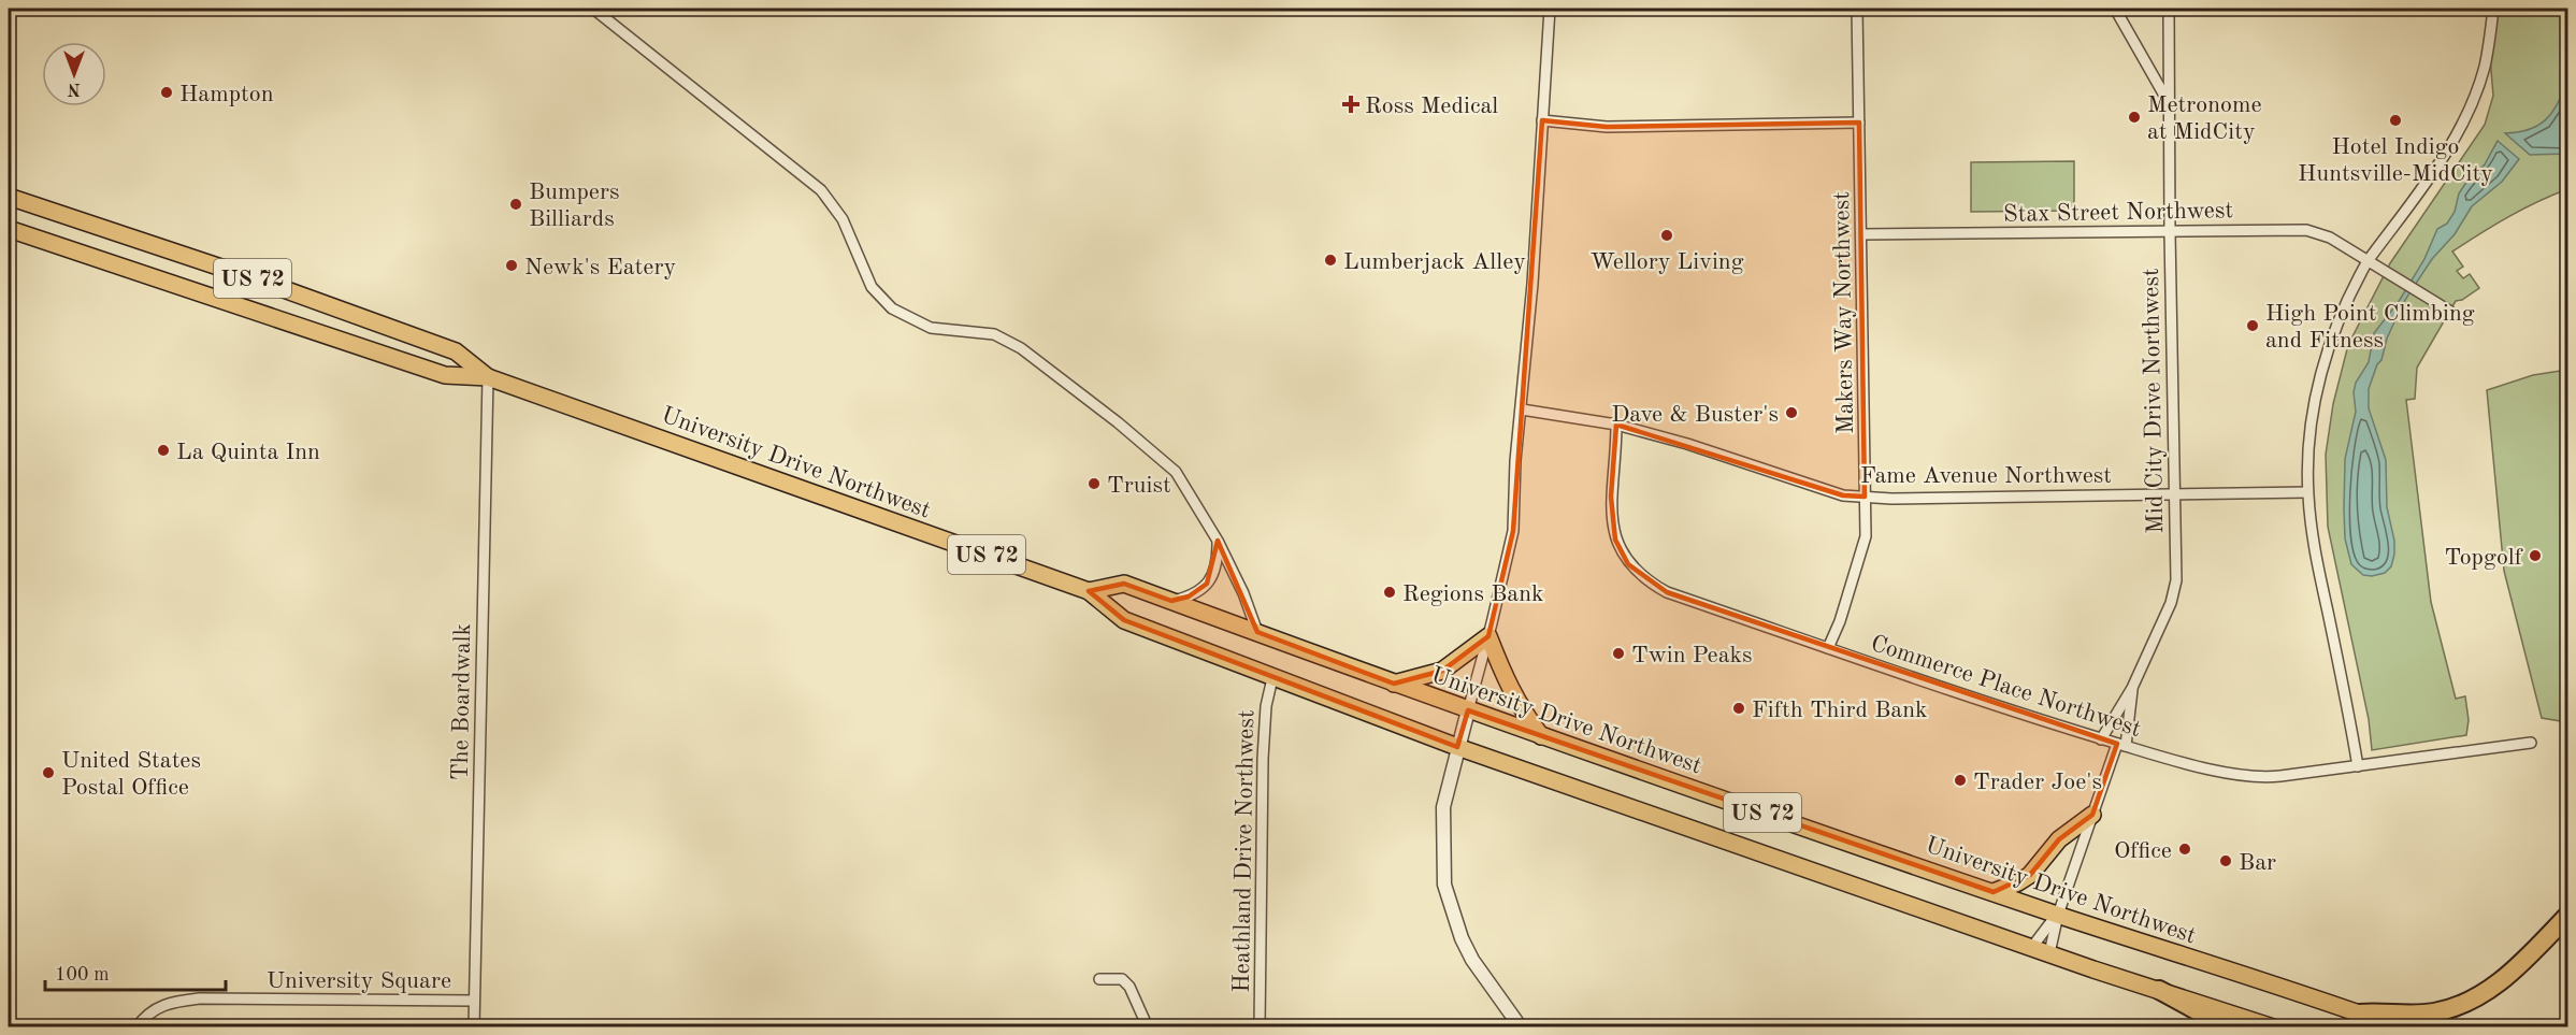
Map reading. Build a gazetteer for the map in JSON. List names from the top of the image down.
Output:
{
  "streets": {
    "highway": ["US 72", "University Drive Northwest"],
    "street": [
      "Stax Street Northwest",
      "Makers Way Northwest",
      "Mid City Drive Northwest",
      "Fame Avenue Northwest",
      "Commerce Place Northwest",
      "The Boardwalk",
      "Heathland Drive Northwest",
      "University Square"
    ]
  },
  "crossings": [
    ["Stax Street Northwest", "Makers Way Northwest"],
    ["Stax Street Northwest", "Mid City Drive Northwest"],
    ["Makers Way Northwest", "Fame Avenue Northwest"],
    ["Makers Way Northwest", "Commerce Place Northwest"],
    ["Mid City Drive Northwest", "University Drive Northwest"],
    ["Mid City Drive Northwest", "Fame Avenue Northwest"],
    ["Mid City Drive Northwest", "Commerce Place Northwest"],
    ["University Drive Northwest", "The Boardwalk"],
    ["University Drive Northwest", "Heathland Drive Northwest"],
    ["Fame Avenue Northwest", "Commerce Place Northwest"],
    ["The Boardwalk", "University Square"]
  ],
  "places": {
    "other": [
      "Hampton",
      "Metronome at MidCity",
      "Hotel Indigo Huntsville-MidCity",
      "Bumpers Billiards",
      "Wellory Living",
      "Lumberjack Alley",
      "Newk's Eatery",
      "High Point Climbing and Fitness",
      "Dave & Buster's",
      "La Quinta Inn",
      "Truist",
      "Topgolf",
      "Regions Bank",
      "Twin Peaks",
      "Fifth Third Bank",
      "United States Postal Office",
      "Trader Joe's",
      "Office",
      "Bar"
    ],
    "health": ["Ross Medical"]
  },
  "scale_bar": "100 m",
  "north": "bottom"
}
